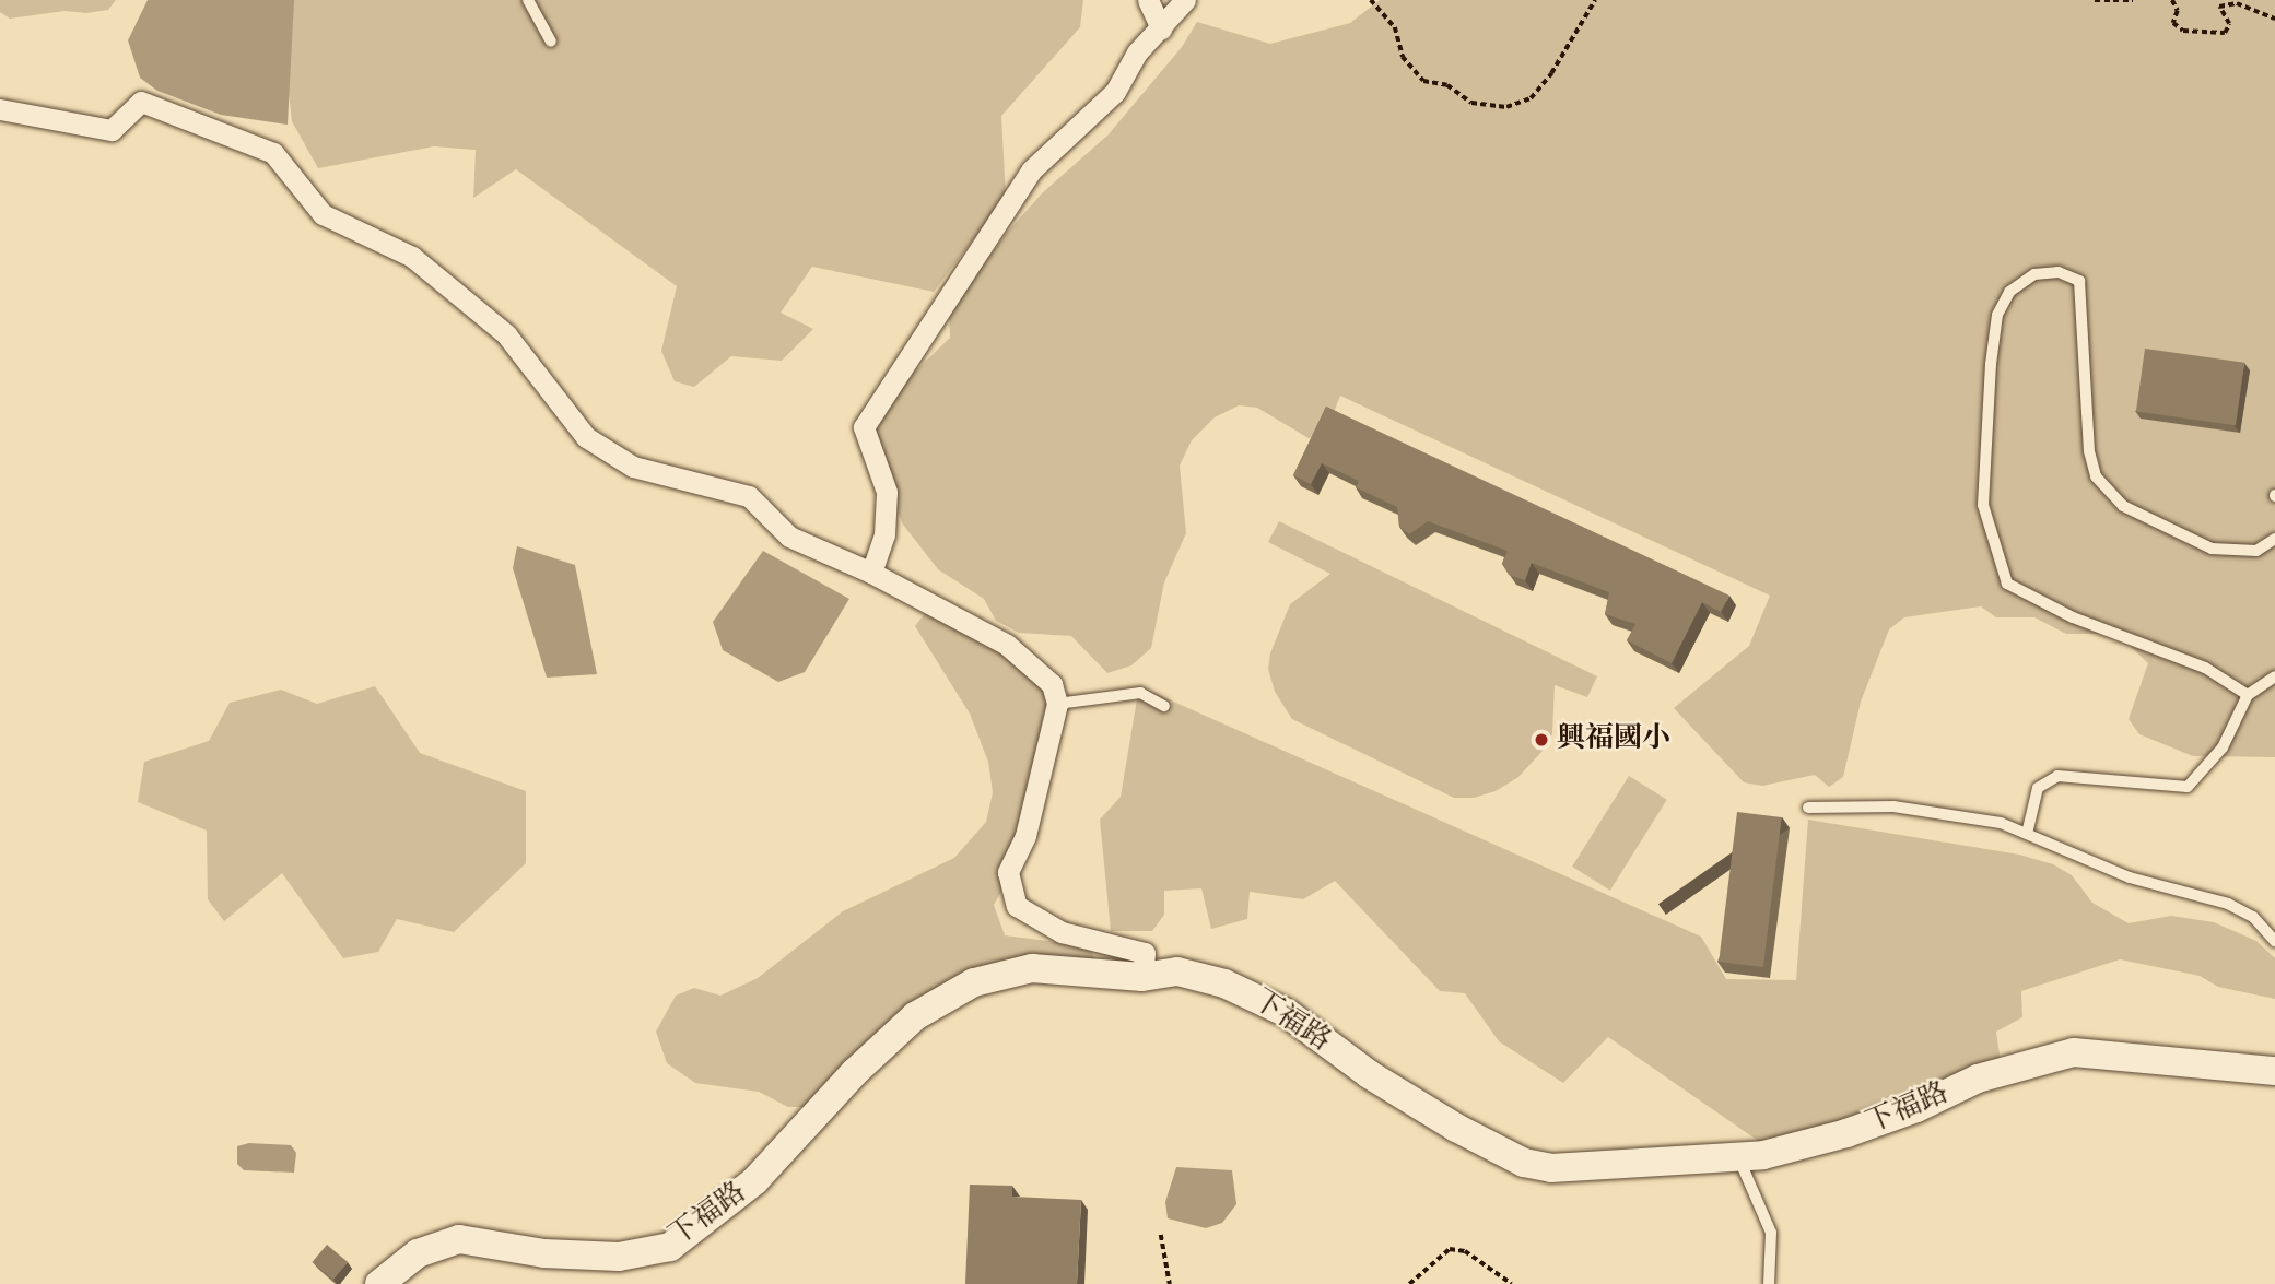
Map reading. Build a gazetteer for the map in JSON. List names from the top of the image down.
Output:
{
  "streets": {
    "main road": ["下福路"]
  },
  "places": ["興福國小"]
}
